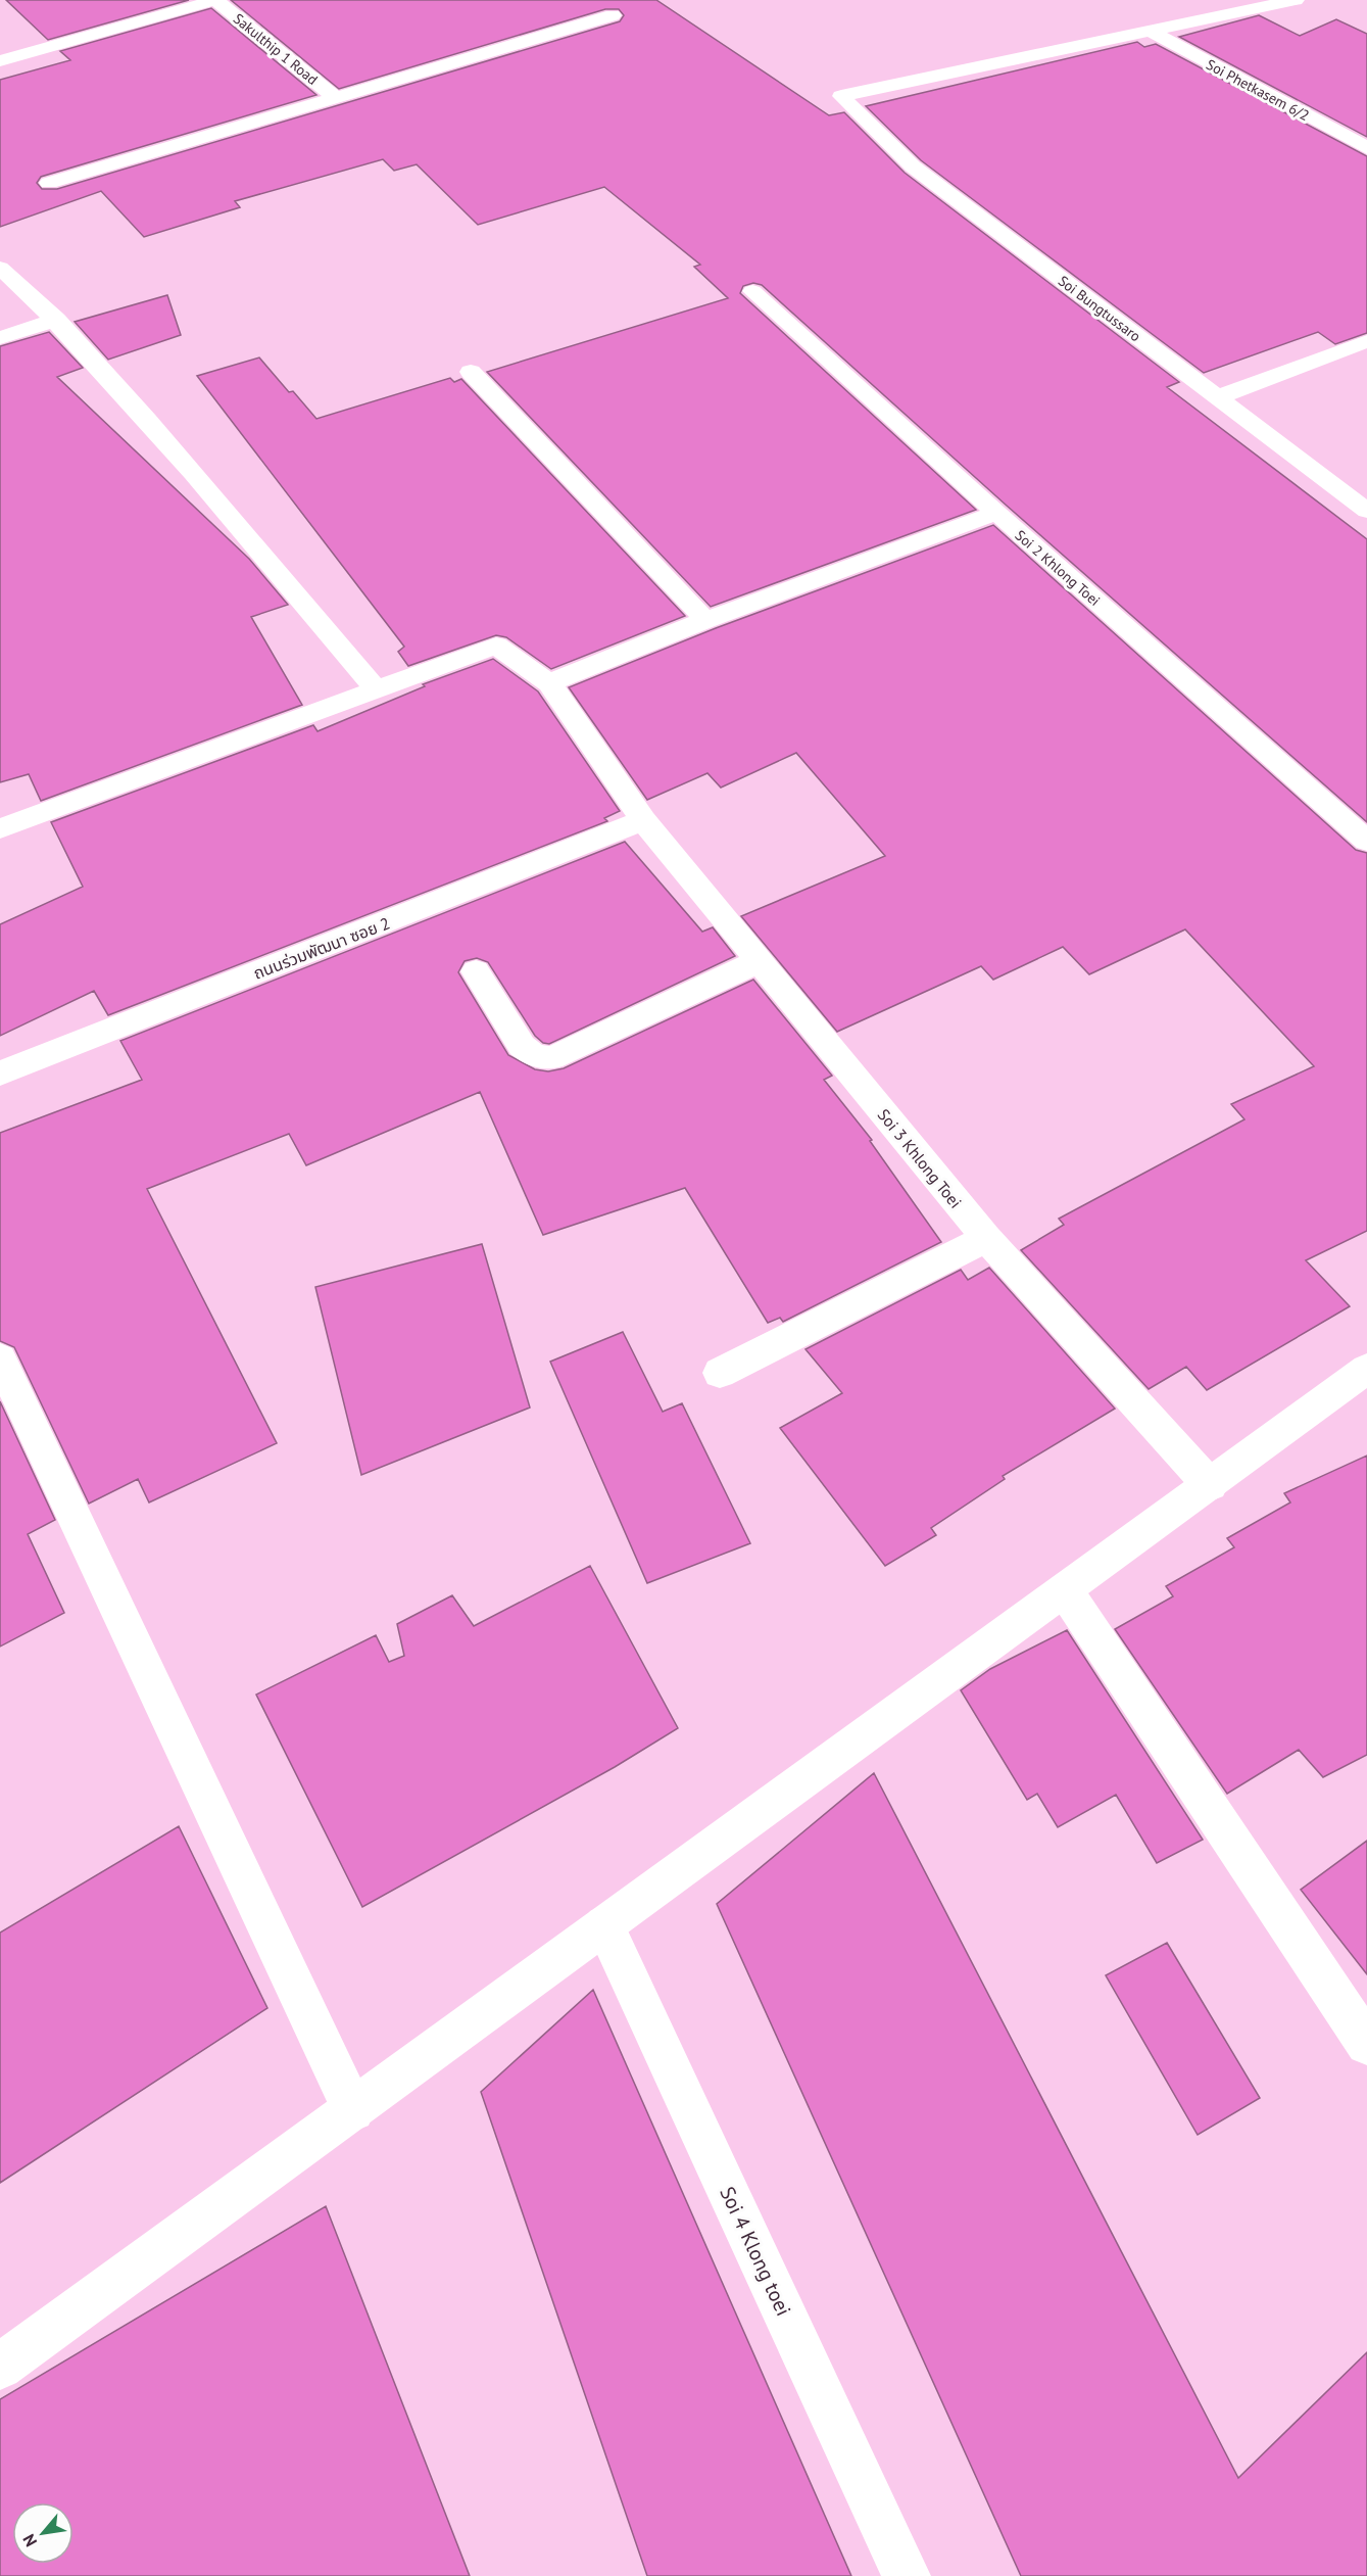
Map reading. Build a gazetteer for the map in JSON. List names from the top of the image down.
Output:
{
  "streets": {
    "street": [
      "Sakulthip 1 Road",
      "Soi Phetkasem 6/2",
      "Soi Bungtussaro",
      "Soi 2 Khlong Toei",
      "ถนนร่วมพัฒนา ซอย 2",
      "Soi 3 Khlong Toei",
      "Soi 4 Klong toei"
    ]
  },
  "crossings": [
    ["Soi Phetkasem 6/2", "Soi Bungtussaro"],
    ["ถนนร่วมพัฒนา ซอย 2", "Soi 3 Khlong Toei"]
  ],
  "north": "bottom left"
}
